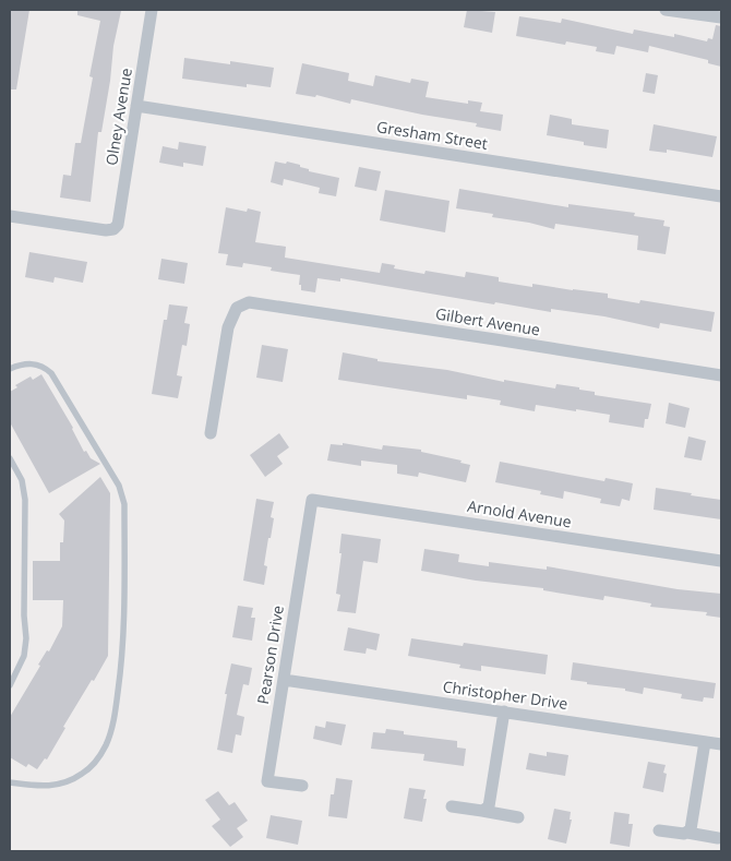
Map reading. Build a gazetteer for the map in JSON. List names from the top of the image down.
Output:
{
  "streets": {
    "street": [
      "Olney Avenue",
      "Gresham Street",
      "Gilbert Avenue",
      "Arnold Avenue",
      "Pearson Drive",
      "Christopher Drive"
    ]
  },
  "crossings": [
    ["Olney Avenue", "Gresham Street"],
    ["Arnold Avenue", "Pearson Drive"],
    ["Pearson Drive", "Christopher Drive"]
  ]
}
